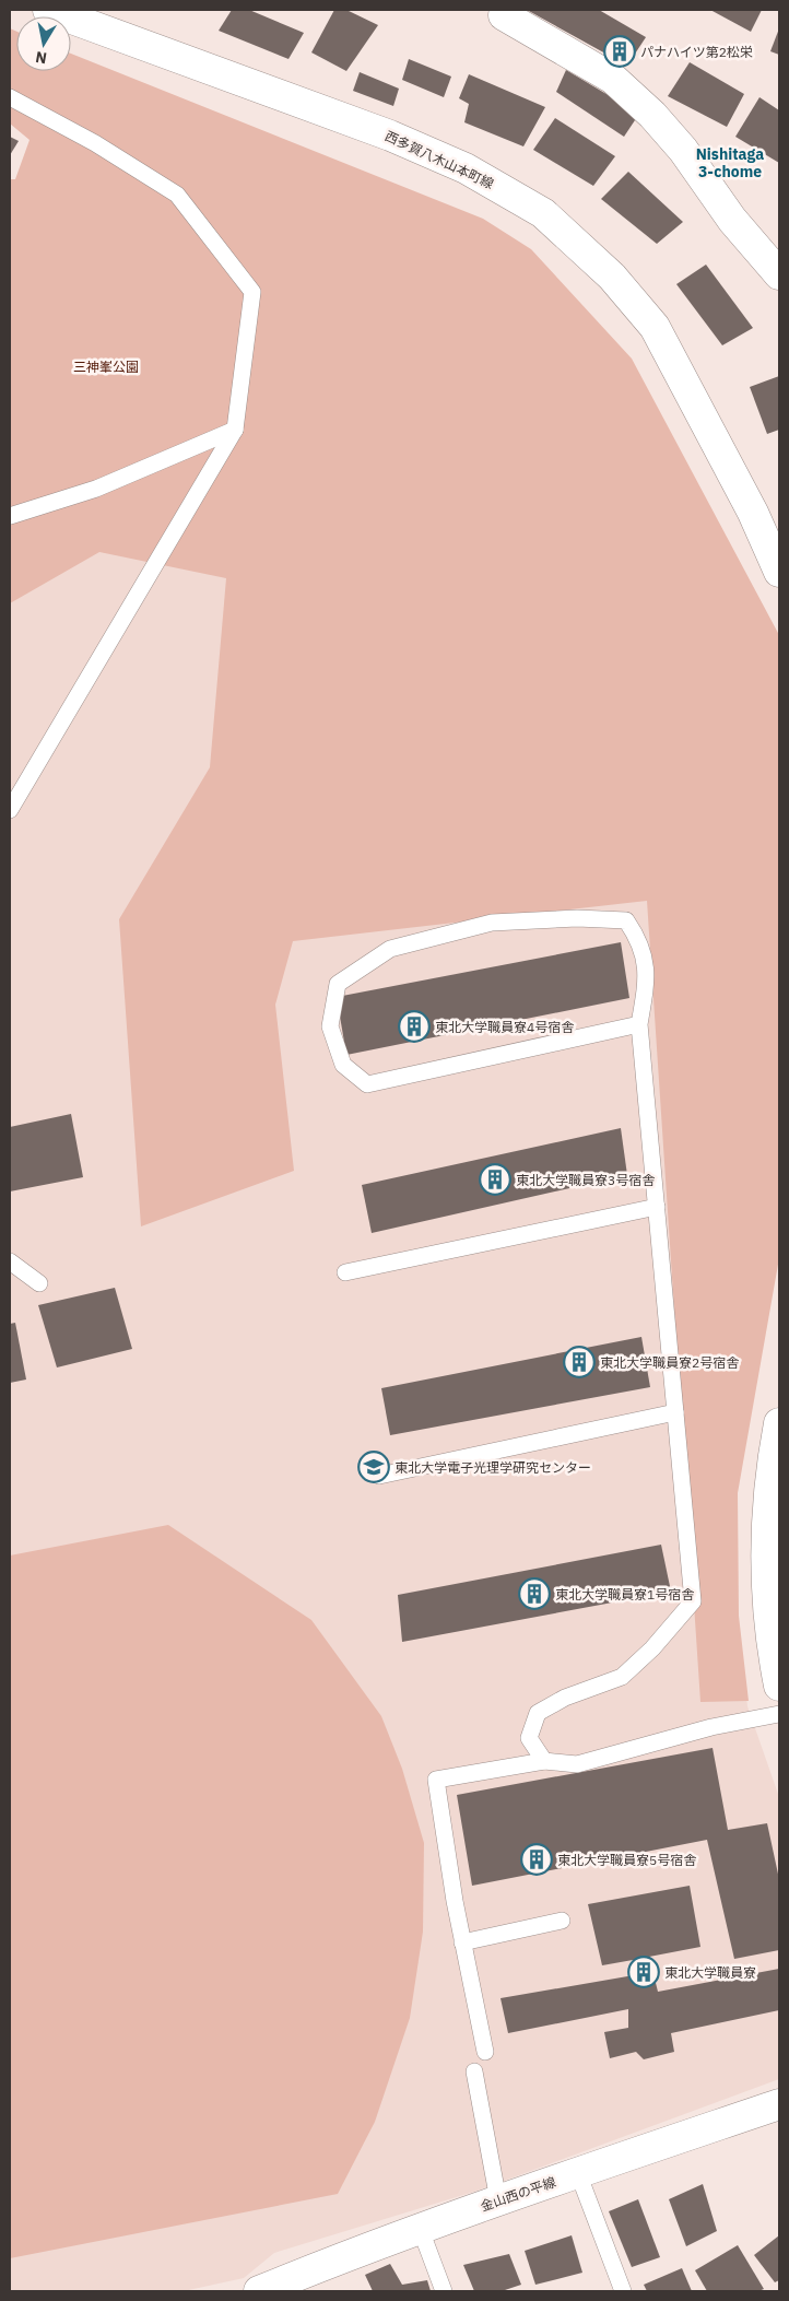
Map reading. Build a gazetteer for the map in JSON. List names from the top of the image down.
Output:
{
  "streets": {
    "street": ["西多賀八木山本町線", "金山西の平線"]
  },
  "districts": ["Nishitaga 3-chome"],
  "parks": ["三神峯公園"],
  "places": {
    "building": [
      "パナハイツ第2松栄",
      "東北大学職員寮4号宿舎",
      "東北大学職員寮3号宿舎",
      "東北大学職員寮2号宿舎",
      "東北大学職員寮1号宿舎",
      "東北大学職員寮5号宿舎",
      "東北大学職員寮"
    ],
    "school or university": ["東北大学電子光理学研究センター"]
  },
  "north": "bottom"
}
